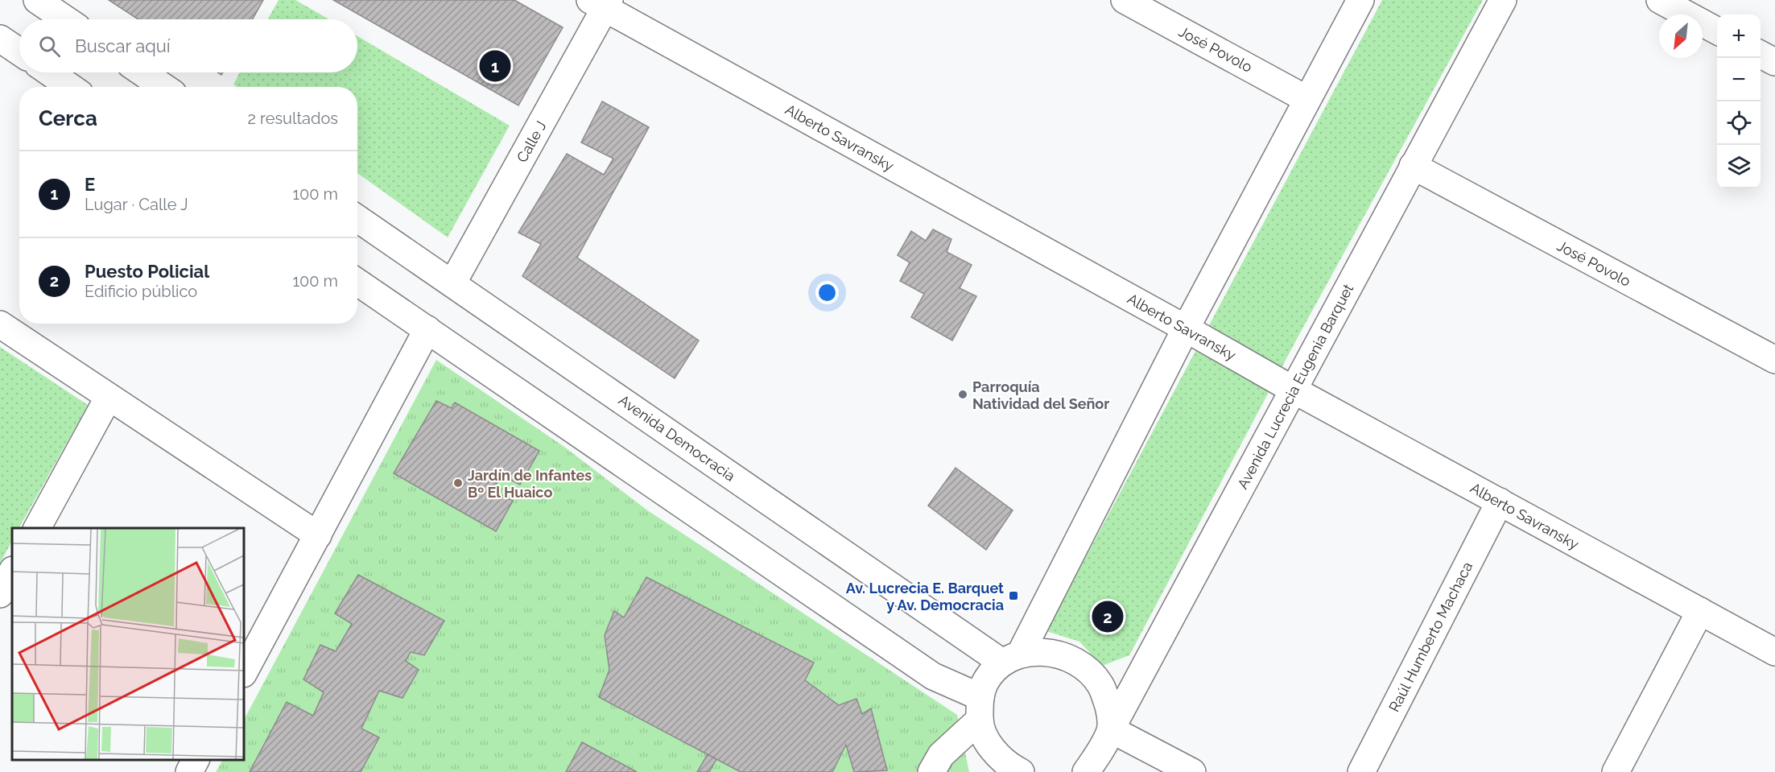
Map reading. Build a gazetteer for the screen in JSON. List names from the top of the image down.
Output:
{
  "streets": {
    "street": [
      "José Povolo",
      "Alberto Savransky",
      "Calle J",
      "Avenida Lucrecia Eugenia Barquet",
      "Avenida Democracia",
      "Raúl Humberto Machaca"
    ]
  },
  "crossings": [
    ["José Povolo", "Avenida Lucrecia Eugenia Barquet"],
    ["Alberto Savransky", "Calle J"],
    ["Alberto Savransky", "Avenida Lucrecia Eugenia Barquet"],
    ["Alberto Savransky", "Raúl Humberto Machaca"],
    ["Calle J", "Avenida Democracia"]
  ],
  "places": {
    "other": ["Parroquía Natividad del Señor", "Jardín de Infantes Bº El Huaico"],
    "transit": ["Av. Lucrecia E. Barquet y Av. Democracia"]
  },
  "north": "bottom left",
  "page": {
    "map_buttons": ["+", "−"],
    "search": "Buscar aquí",
    "pins": ["1", "2"],
    "heading": ["Cerca", "2 resultados"],
    "list": [
      {
        "mark": "1",
        "name": "E",
        "note": "Lugar · Calle J",
        "value": "100 m"
      },
      {
        "mark": "2",
        "name": "Puesto Policial",
        "note": "Edificio público",
        "value": "100 m"
      }
    ]
  }
}
